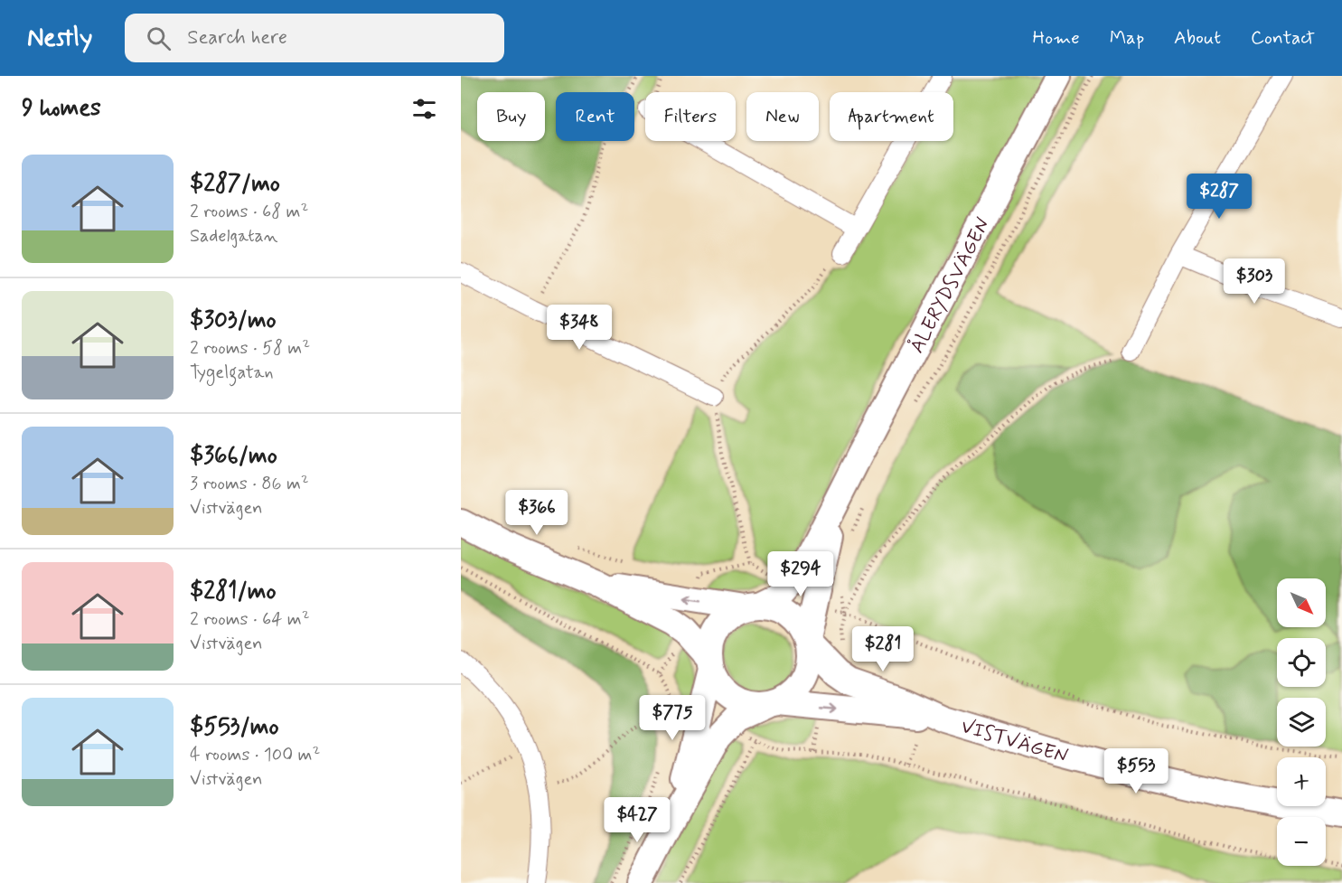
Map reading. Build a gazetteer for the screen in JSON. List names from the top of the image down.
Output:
{
  "streets": {
    "main road": ["ÅLERYDSVÄGEN", "VISTVÄGEN"]
  },
  "crossings": [
    ["ÅLERYDSVÄGEN", "VISTVÄGEN"]
  ],
  "north": "bottom right",
  "page": {
    "header": "Nestly",
    "search": "Search here",
    "nav": [
      "Home",
      "Map",
      "About",
      "Contact"
    ],
    "heading": "9 homes",
    "chip": [
      "Buy",
      "Rent",
      "Filters",
      "New",
      "Apartment"
    ],
    "list": [
      {
        "name": "$287/mo",
        "note": "2 rooms · 68 m² · Sadelgatan"
      },
      {
        "name": "$303/mo",
        "note": "2 rooms · 58 m² · Tygelgatan"
      },
      {
        "name": "$366/mo",
        "note": "3 rooms · 86 m² · Vistvägen"
      },
      {
        "name": "$281/mo",
        "note": "2 rooms · 64 m² · Vistvägen"
      },
      {
        "name": "$553/mo",
        "note": "4 rooms · 100 m² · Vistvägen"
      }
    ],
    "price": [
      "$287",
      "$303",
      "$348",
      "$366",
      "$294",
      "$281",
      "$775",
      "$553",
      "$427"
    ],
    "map_buttons": ["+", "−"]
  }
}
